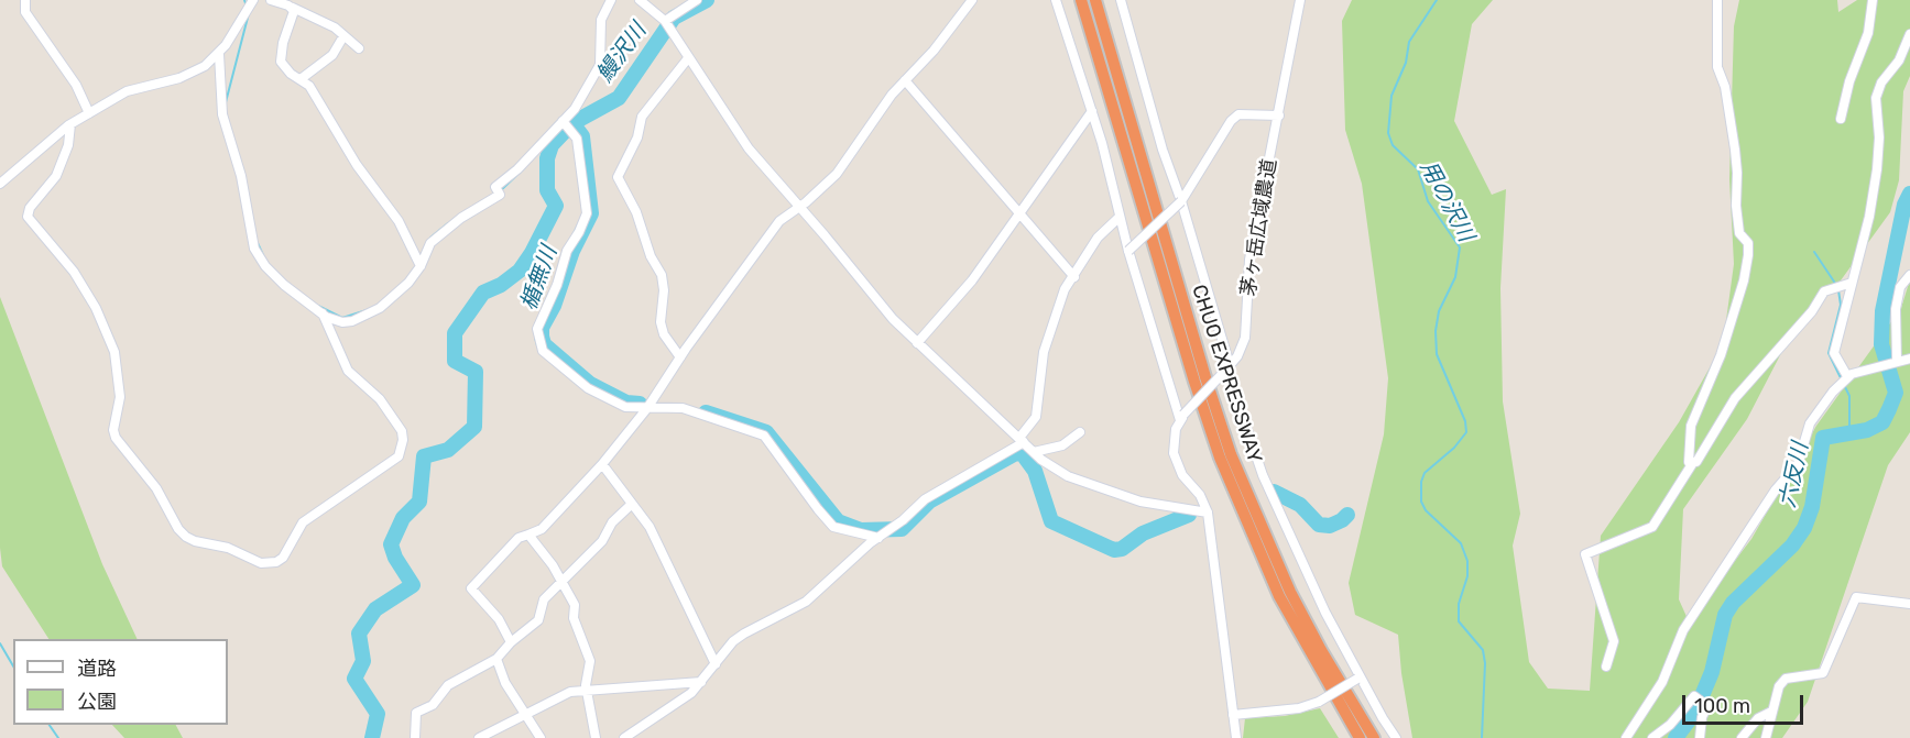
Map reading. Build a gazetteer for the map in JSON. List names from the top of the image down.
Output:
{
  "streets": {
    "highway": ["CHUO EXPRESSWAY"],
    "street": ["茅ヶ岳広域農道"]
  },
  "water": [
    "鰻沢川",
    "用の沢川",
    "楯無川",
    "六反川"
  ],
  "legend": ["道路", "公園"],
  "scale_bar": "100 m"
}
